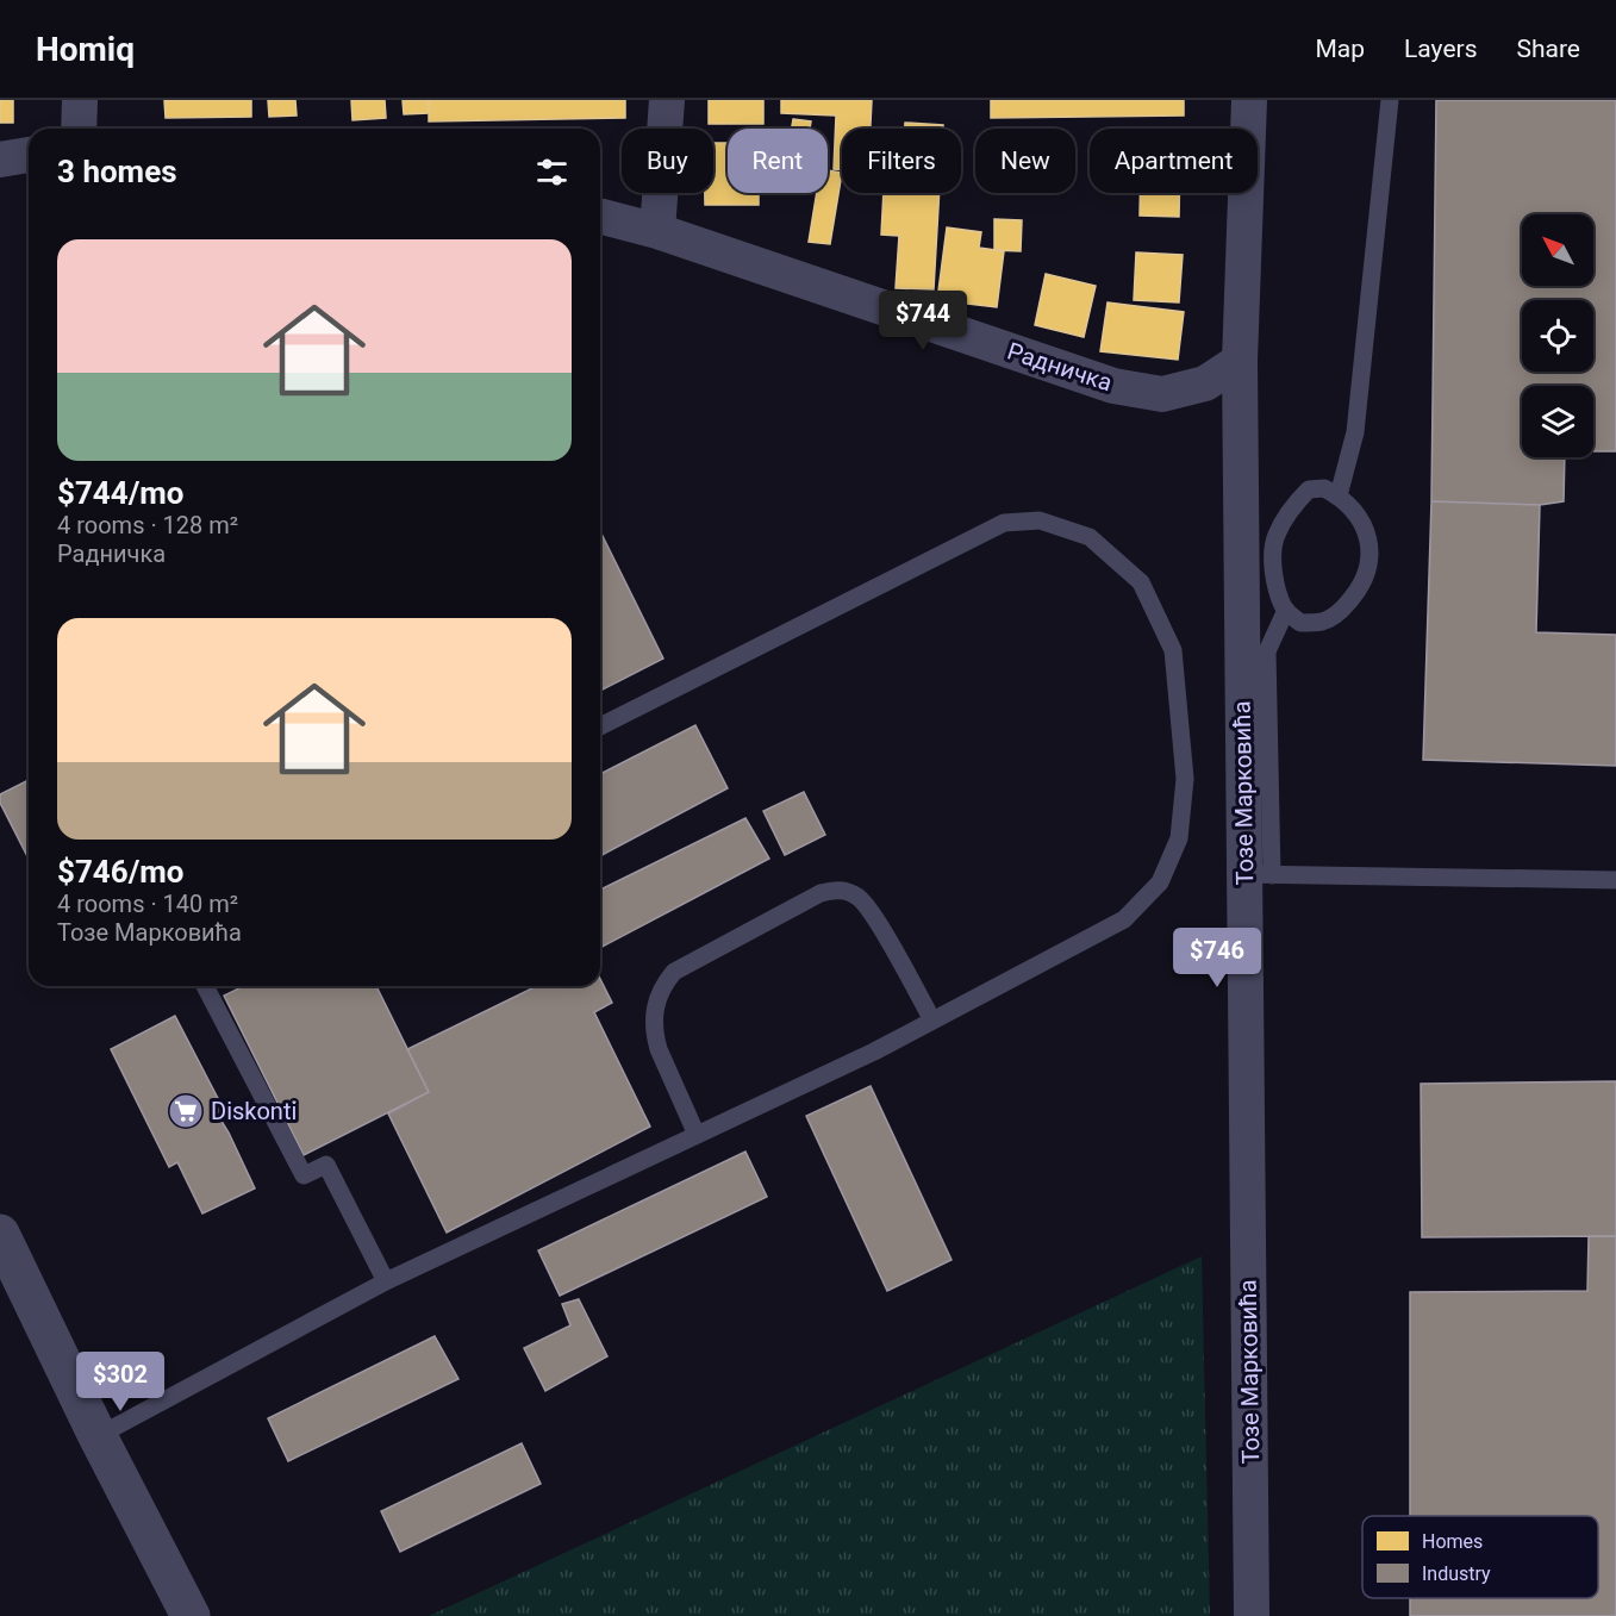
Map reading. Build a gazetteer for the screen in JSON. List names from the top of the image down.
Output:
{
  "streets": {
    "street": ["Радничка", "Тозе Марковића"]
  },
  "crossings": [
    ["Радничка", "Тозе Марковића"]
  ],
  "places": {
    "supermarket": ["Diskonti"]
  },
  "legend": ["Homes", "Industry"],
  "north": "top left",
  "page": {
    "header": "Homiq",
    "nav": ["Map", "Layers", "Share"],
    "chip": [
      "Buy",
      "Rent",
      "Filters",
      "New",
      "Apartment"
    ],
    "heading": "3 homes",
    "list": [
      {
        "name": "$744/mo",
        "note": "4 rooms · 128 m² · Радничка"
      },
      {
        "name": "$746/mo",
        "note": "4 rooms · 140 m² · Тозе Марковића"
      }
    ],
    "price": ["$744", "$746", "$302"]
  }
}
